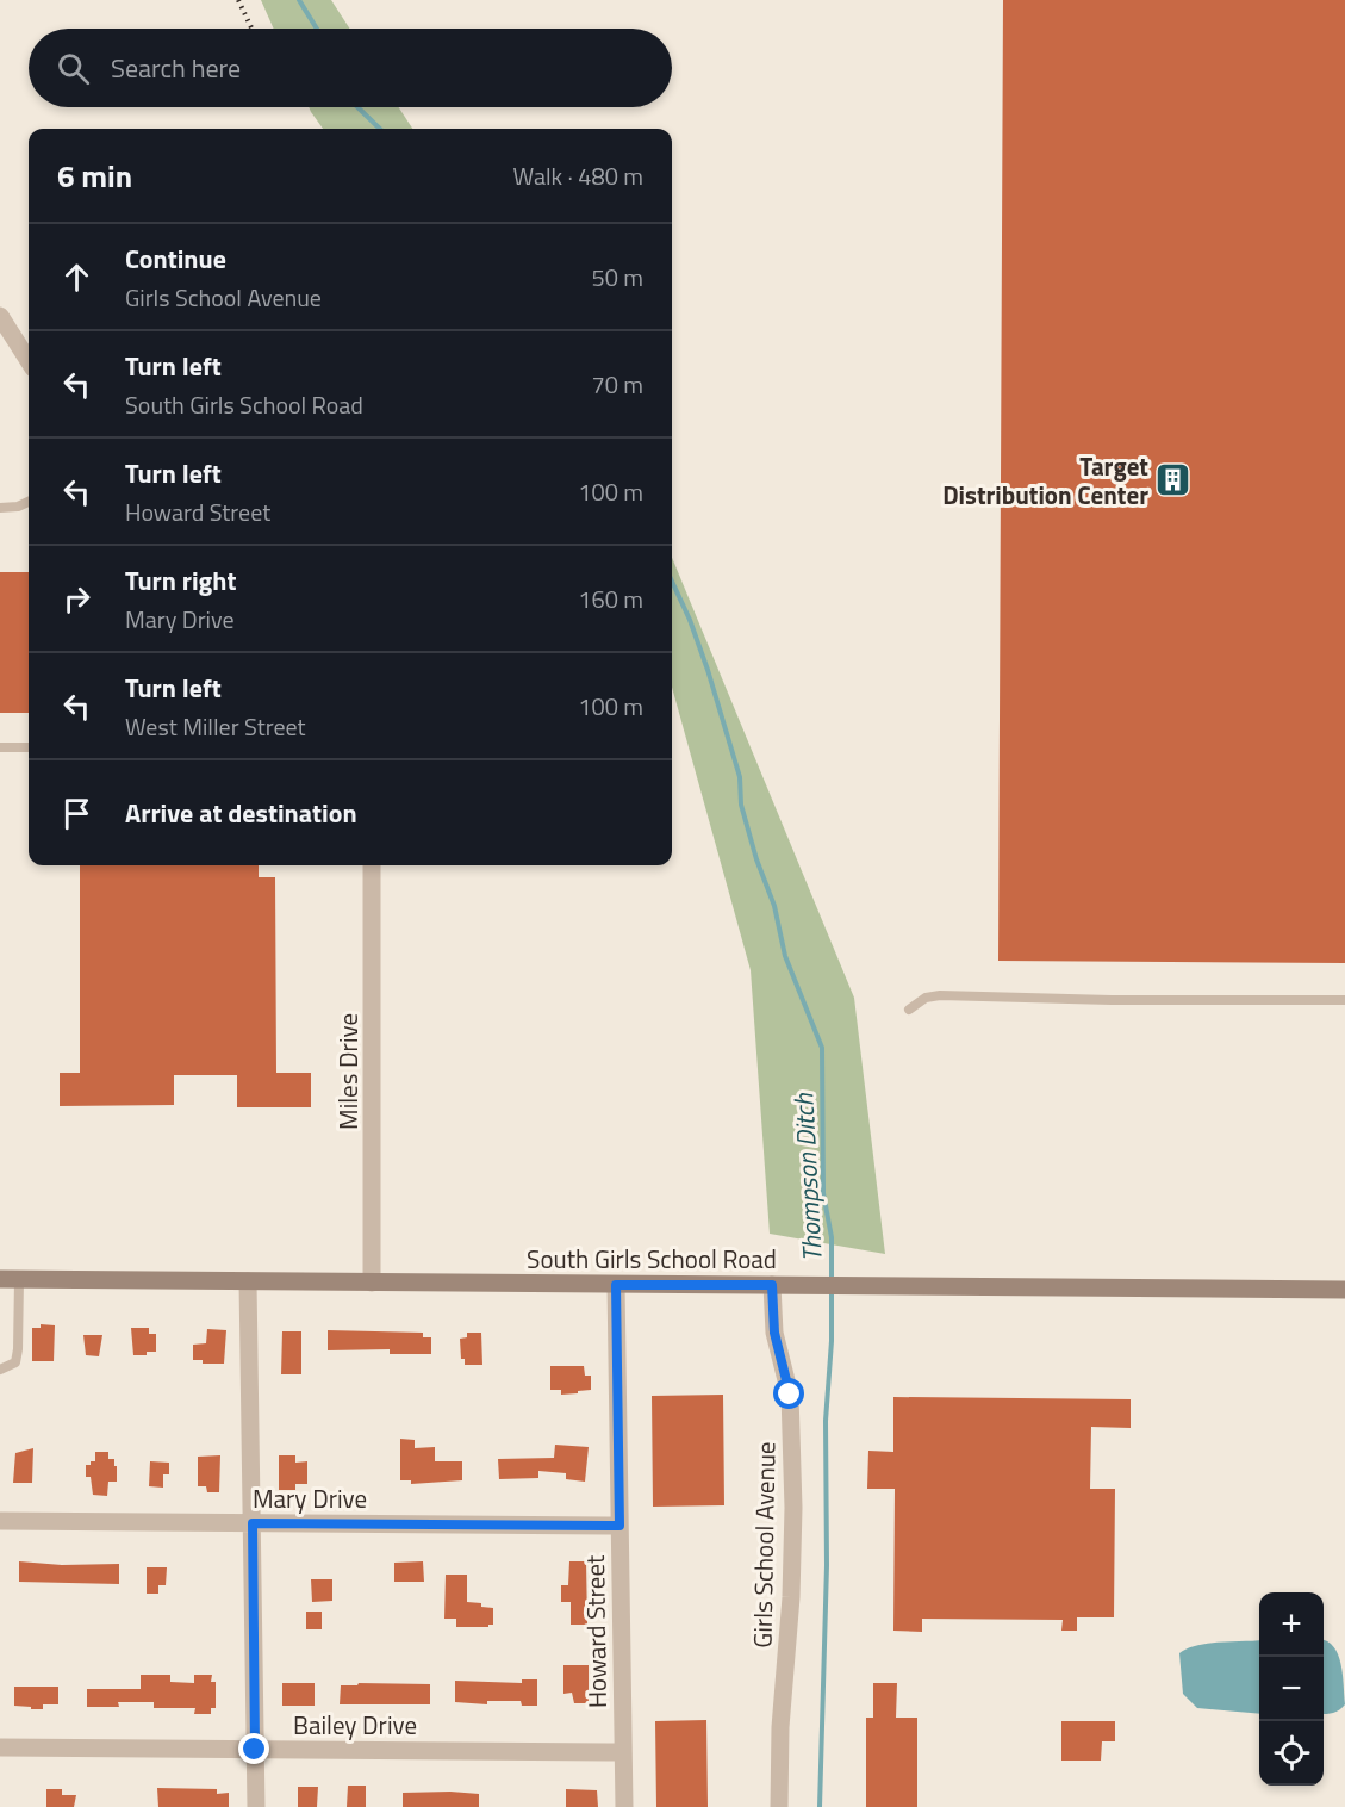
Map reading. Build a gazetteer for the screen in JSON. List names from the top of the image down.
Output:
{
  "streets": {
    "main road": ["South Girls School Road"],
    "street": [
      "Miles Drive",
      "Mary Drive",
      "Girls School Avenue",
      "Howard Street",
      "Bailey Drive"
    ]
  },
  "crossings": [
    ["Miles Drive", "South Girls School Road"],
    ["South Girls School Road", "Girls School Avenue"],
    ["South Girls School Road", "Howard Street"],
    ["Mary Drive", "Howard Street"],
    ["Howard Street", "Bailey Drive"]
  ],
  "water": ["Thompson Ditch"],
  "places": {
    "building": ["Target Distribution Center"]
  },
  "page": {
    "search": "Search here",
    "heading": ["6 min", "Walk · 480 m"],
    "list": [
      ["Continue", "Girls School Avenue", "50 m"],
      ["Turn left", "South Girls School Road", "70 m"],
      ["Turn left", "Howard Street", "100 m"],
      ["Turn right", "Mary Drive", "160 m"],
      ["Turn left", "West Miller Street", "100 m"],
      "Arrive at destination"
    ],
    "map_buttons": ["+", "−"]
  }
}
